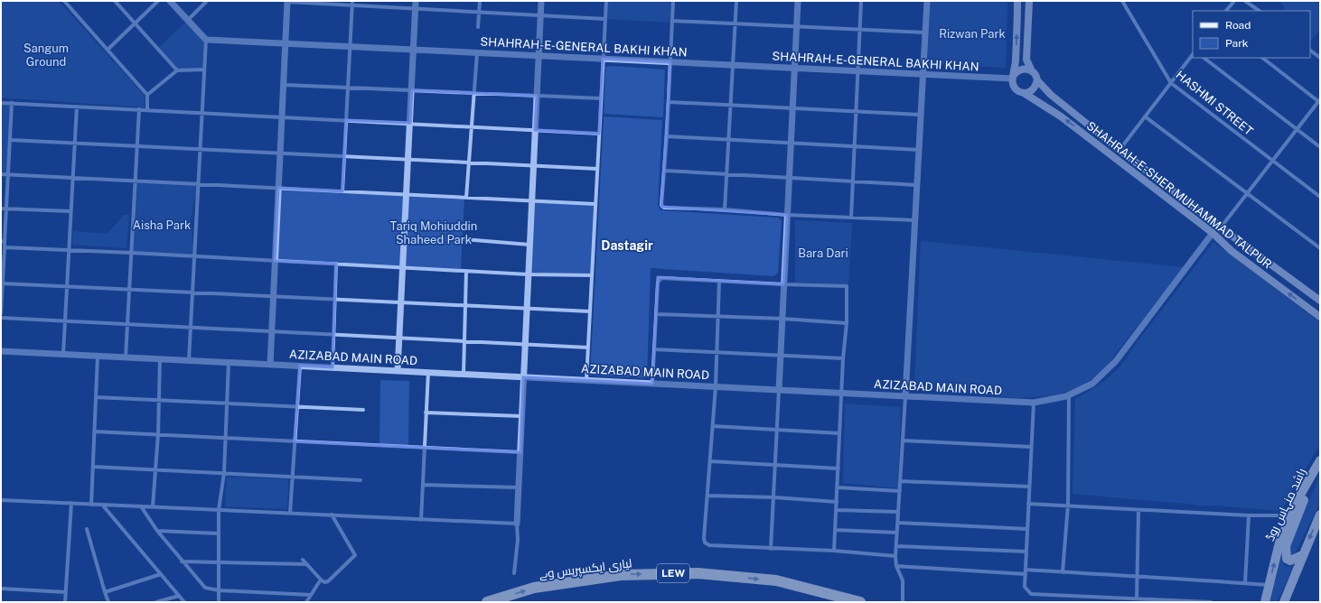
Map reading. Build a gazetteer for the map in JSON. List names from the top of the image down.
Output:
{
  "streets": {
    "highway": ["لیاری ایکسپریس وے", "LEW"],
    "main road": ["SHAHRAH-E-SHER MUHAMMAD TALPUR", "راشد منہاس روڈ"],
    "street": ["SHAHRAH-E-GENERAL BAKHI KHAN", "HASHMI STREET", "AZIZABAD MAIN ROAD"]
  },
  "crossings": [
    ["SHAHRAH-E-GENERAL BAKHI KHAN", "SHAHRAH-E-SHER MUHAMMAD TALPUR"],
    ["SHAHRAH-E-SHER MUHAMMAD TALPUR", "AZIZABAD MAIN ROAD"]
  ],
  "one_way": ["لیاری ایکسپریس وے"],
  "districts": ["Dastagir"],
  "parks": [
    "Rizwan Park",
    "Sangum Ground",
    "Aisha Park",
    "Tariq Mohiuddin Shaheed Park",
    "Bara Dari"
  ],
  "legend": ["Road", "Park"]
}
